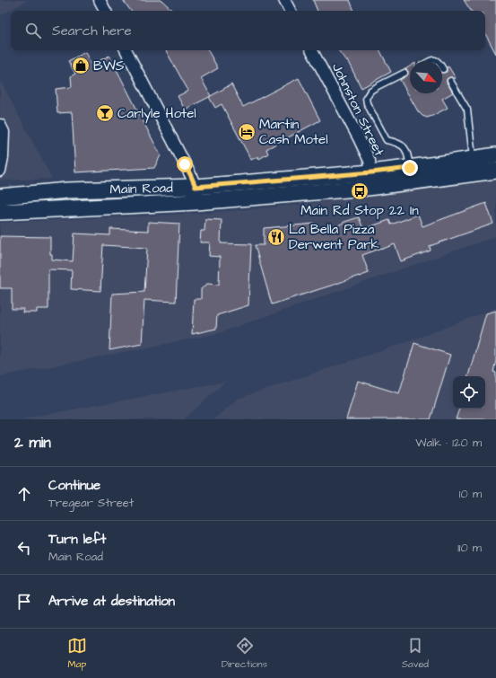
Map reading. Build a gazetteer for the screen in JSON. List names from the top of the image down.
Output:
{
  "streets": {
    "main road": ["Main Road"],
    "street": ["Johnston Street"]
  },
  "crossings": [
    ["Johnston Street", "Main Road"]
  ],
  "places": {
    "shop": ["BWS"],
    "bar": ["Carlyle Hotel"],
    "hotel": ["Martin Cash Motel"],
    "bus stop": ["Main Rd Stop 22 In"],
    "restaurant": ["La Bella Pizza Derwent Park"]
  },
  "north": "bottom right",
  "page": {
    "search": "Search here",
    "heading": ["2 min", "Walk · 120 m"],
    "list": [
      ["Continue", "Tregear Street", "10 m"],
      ["Turn left", "Main Road", "110 m"],
      "Arrive at destination"
    ],
    "nav": ["Map", "Directions", "Saved"]
  }
}
